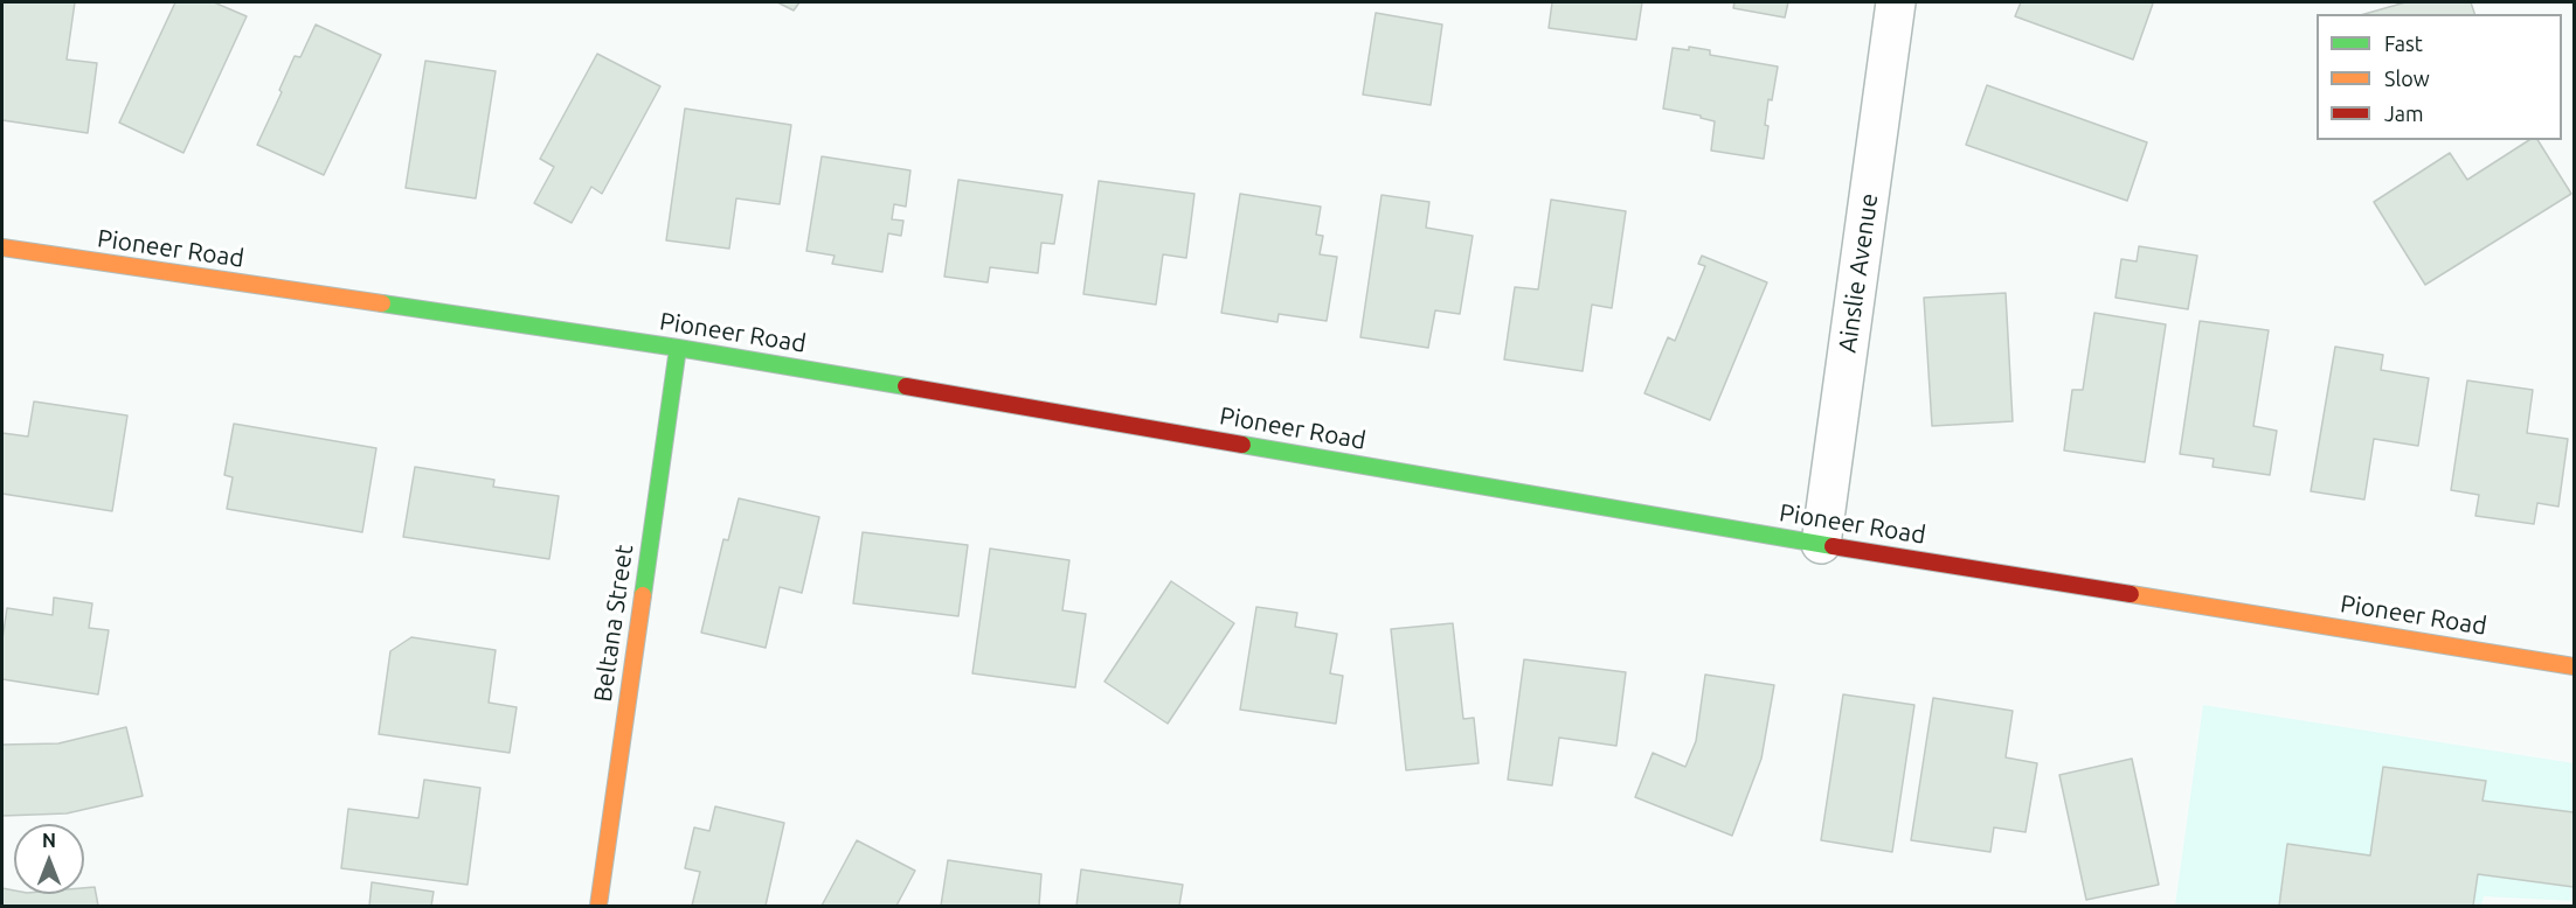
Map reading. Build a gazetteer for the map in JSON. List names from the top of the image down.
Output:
{
  "streets": {
    "main road": ["Pioneer Road", "Beltana Street"],
    "street": ["Ainslie Avenue"]
  },
  "crossings": [
    ["Pioneer Road", "Ainslie Avenue"],
    ["Pioneer Road", "Beltana Street"]
  ],
  "legend": ["Fast", "Slow", "Jam"],
  "north": "top"
}
